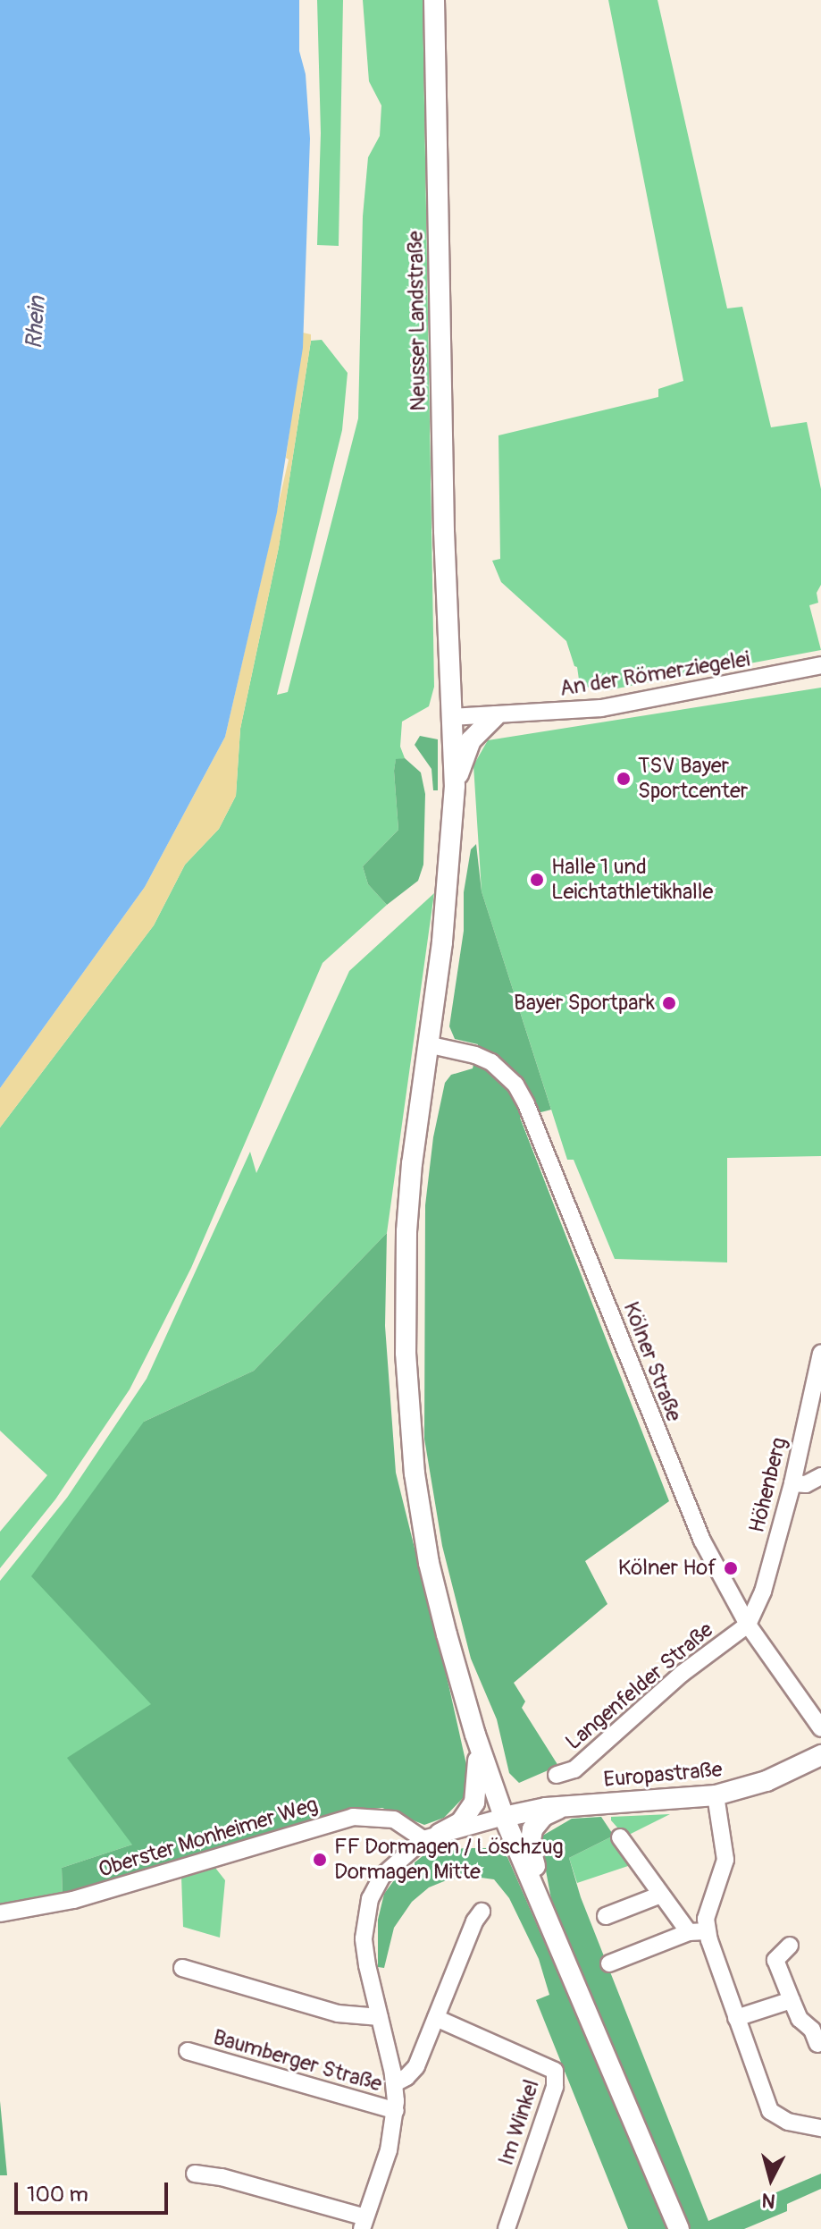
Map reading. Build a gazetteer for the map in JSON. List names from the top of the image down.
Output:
{
  "streets": {
    "main road": ["Neusser Landstraße", "Europastraße"],
    "street": [
      "An der Römerziegelei",
      "Kölner Straße",
      "Höhenberg",
      "Langenfelder Straße",
      "Oberster Monheimer Weg",
      "Baumberger Straße",
      "Im Winkel"
    ]
  },
  "crossings": [
    ["Neusser Landstraße", "An der Römerziegelei"],
    ["Kölner Straße", "Höhenberg"],
    ["Kölner Straße", "Langenfelder Straße"],
    ["Höhenberg", "Langenfelder Straße"]
  ],
  "water": ["Rhein"],
  "places": [
    "TSV Bayer Sportcenter",
    "Halle 1 und Leichtathletikhalle",
    "Bayer Sportpark",
    "Kölner Hof",
    "FF Dormagen / Löschzug Dormagen Mitte"
  ],
  "scale_bar": "100 m",
  "north": "bottom"
}
